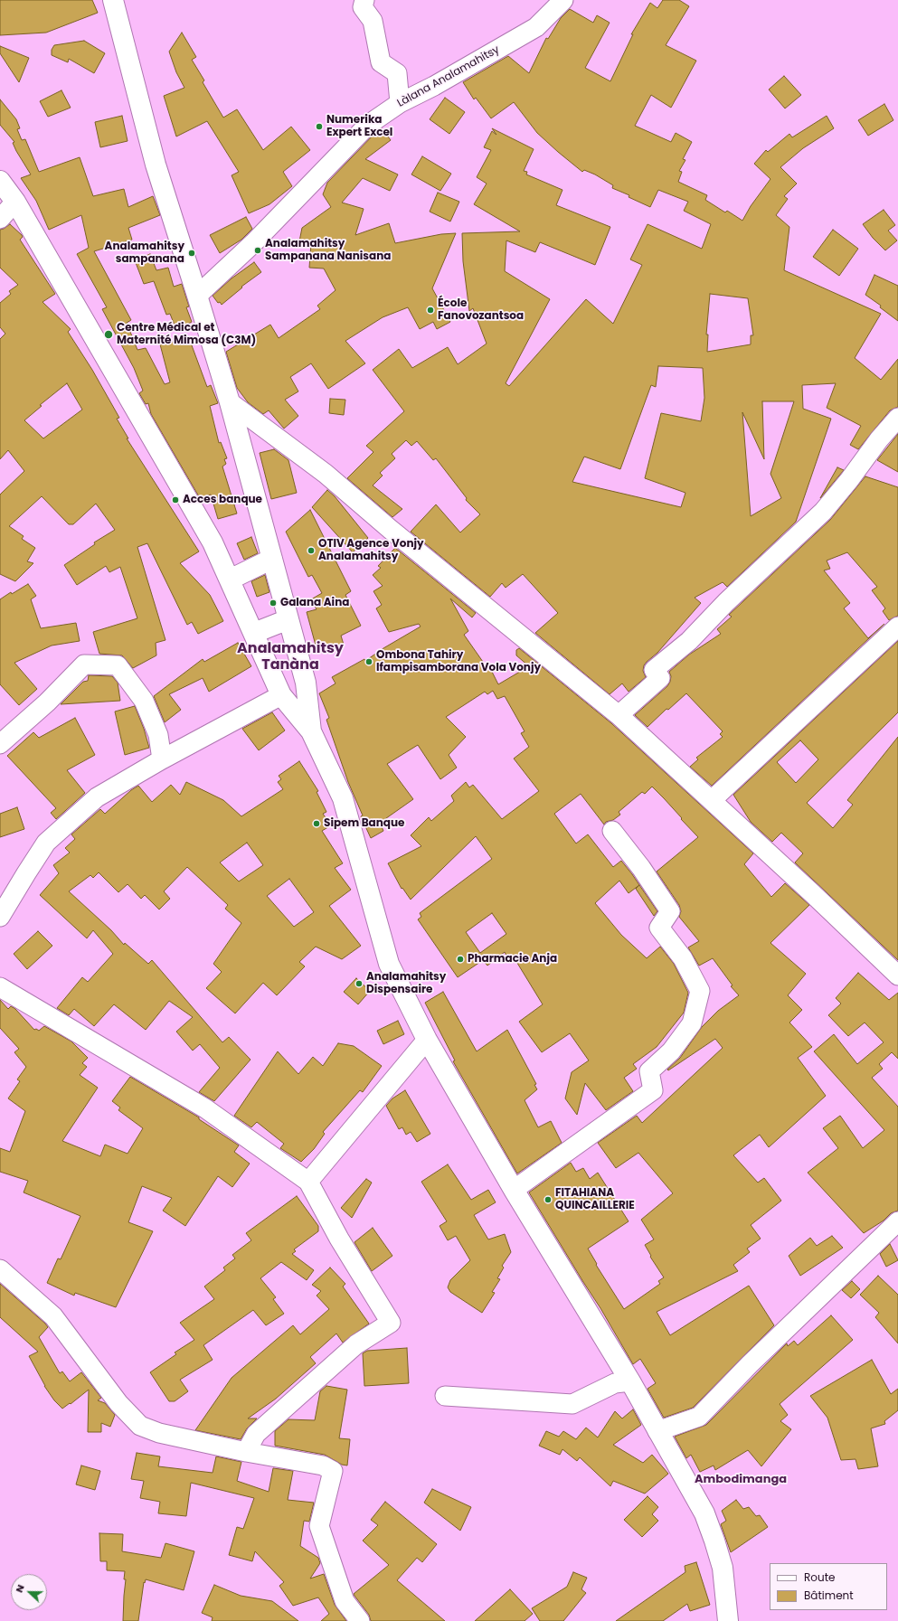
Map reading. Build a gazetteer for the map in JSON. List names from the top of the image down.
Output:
{
  "streets": {
    "street": ["Làlana Analamahitsy"]
  },
  "districts": ["Analamahitsy Tanàna", "Ambodimanga"],
  "places": [
    "Numerika Expert Excel",
    "Analamahitsy Sampanana Nanisana",
    "Analamahitsy sampanana",
    "École Fanovozantsoa",
    "Centre Médical et Maternité Mimosa (C3M)",
    "Acces banque",
    "OTIV Agence Vonjy Analamahitsy",
    "Galana Aina",
    "Ombona Tahiry Ifampisamborana Vola Vonjy",
    "Sipem Banque",
    "Pharmacie Anja",
    "Analamahitsy Dispensaire",
    "FITAHIANA QUINCAILLERIE"
  ],
  "legend": ["Route", "Bâtiment"],
  "north": "left"
}
